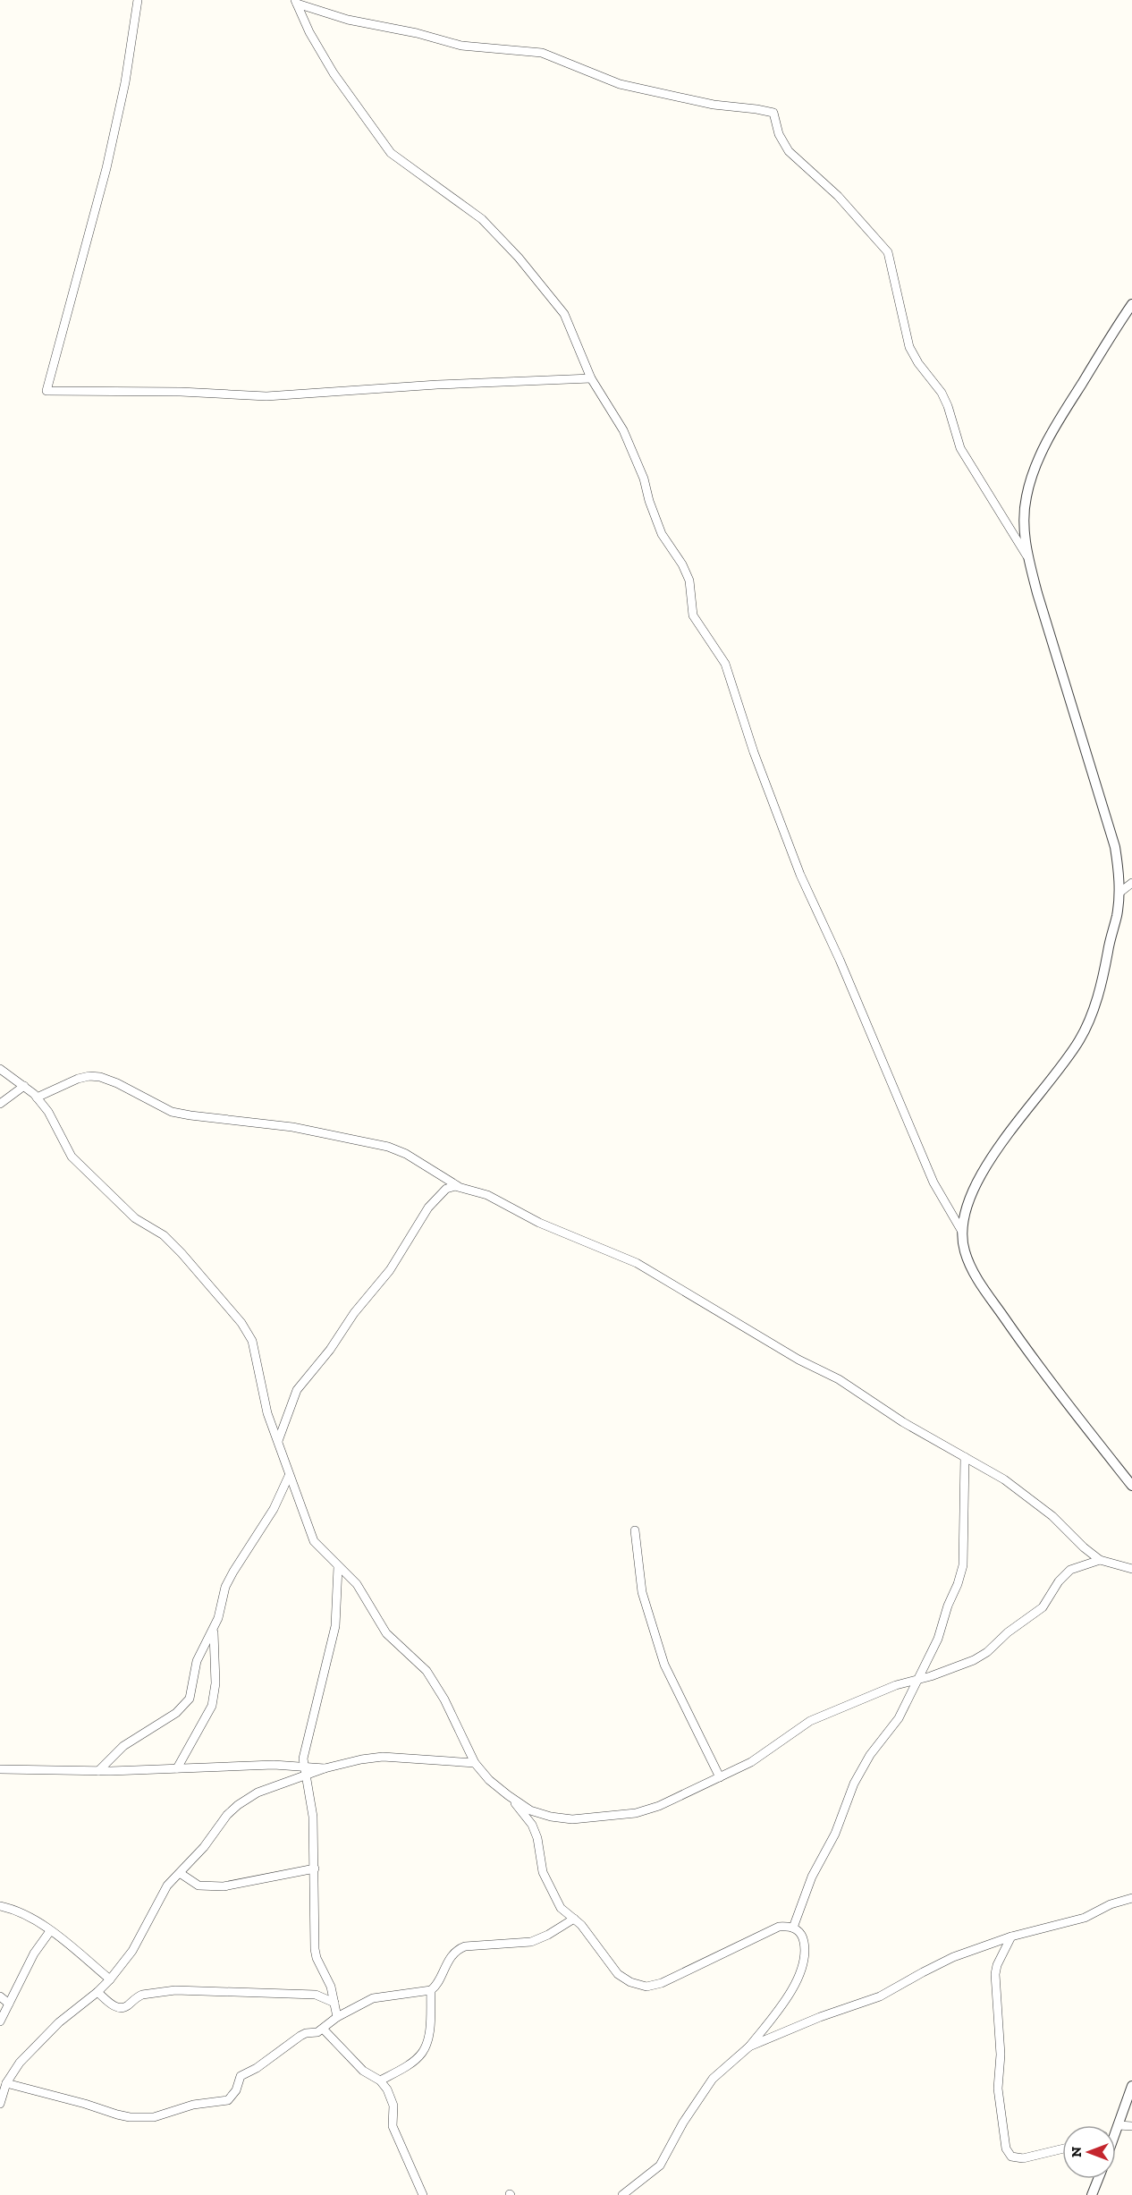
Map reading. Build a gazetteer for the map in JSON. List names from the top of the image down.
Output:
{
  "north": "left"
}
